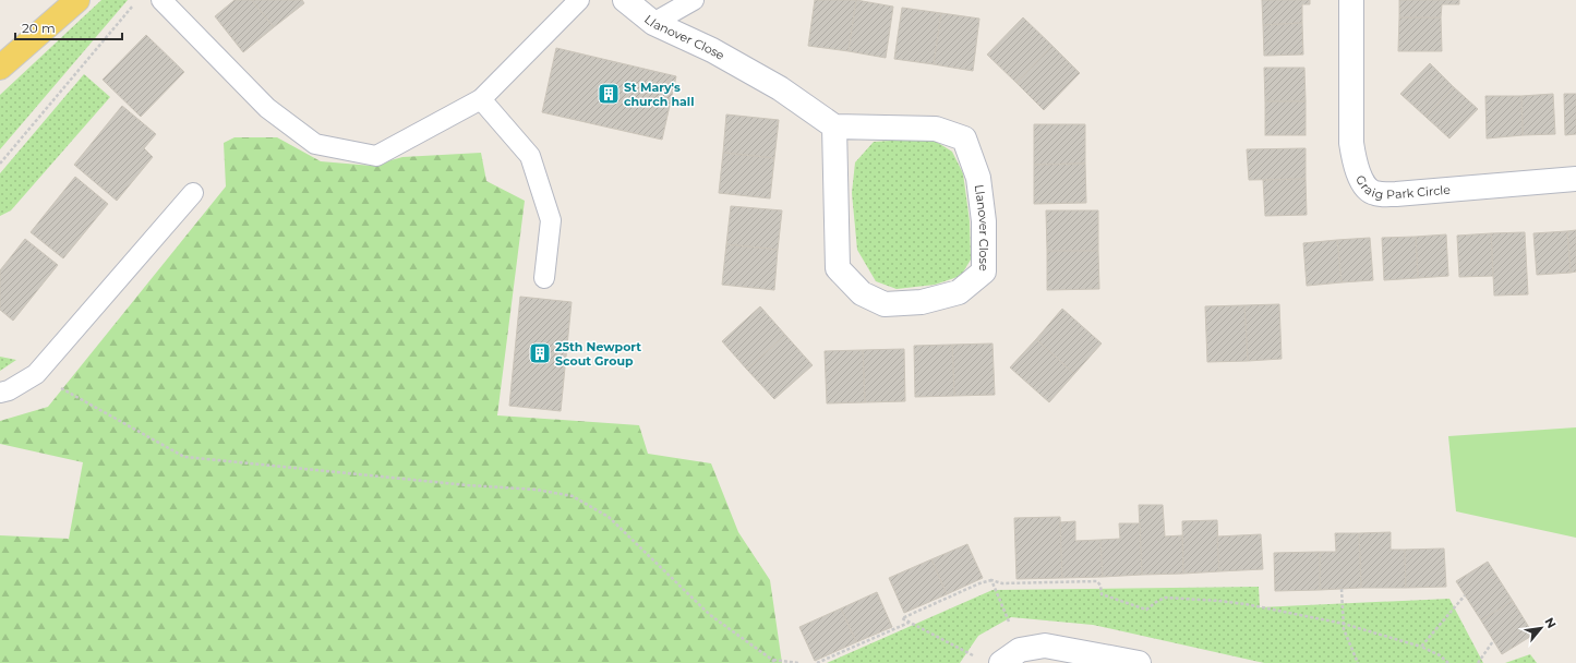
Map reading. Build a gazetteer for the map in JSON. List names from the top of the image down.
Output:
{
  "streets": {
    "street": ["Llanover Close", "Graig Park Circle"]
  },
  "places": {
    "building": ["St Mary's church hall", "25th Newport Scout Group"]
  },
  "scale_bar": "20 m",
  "north": "top right"
}
